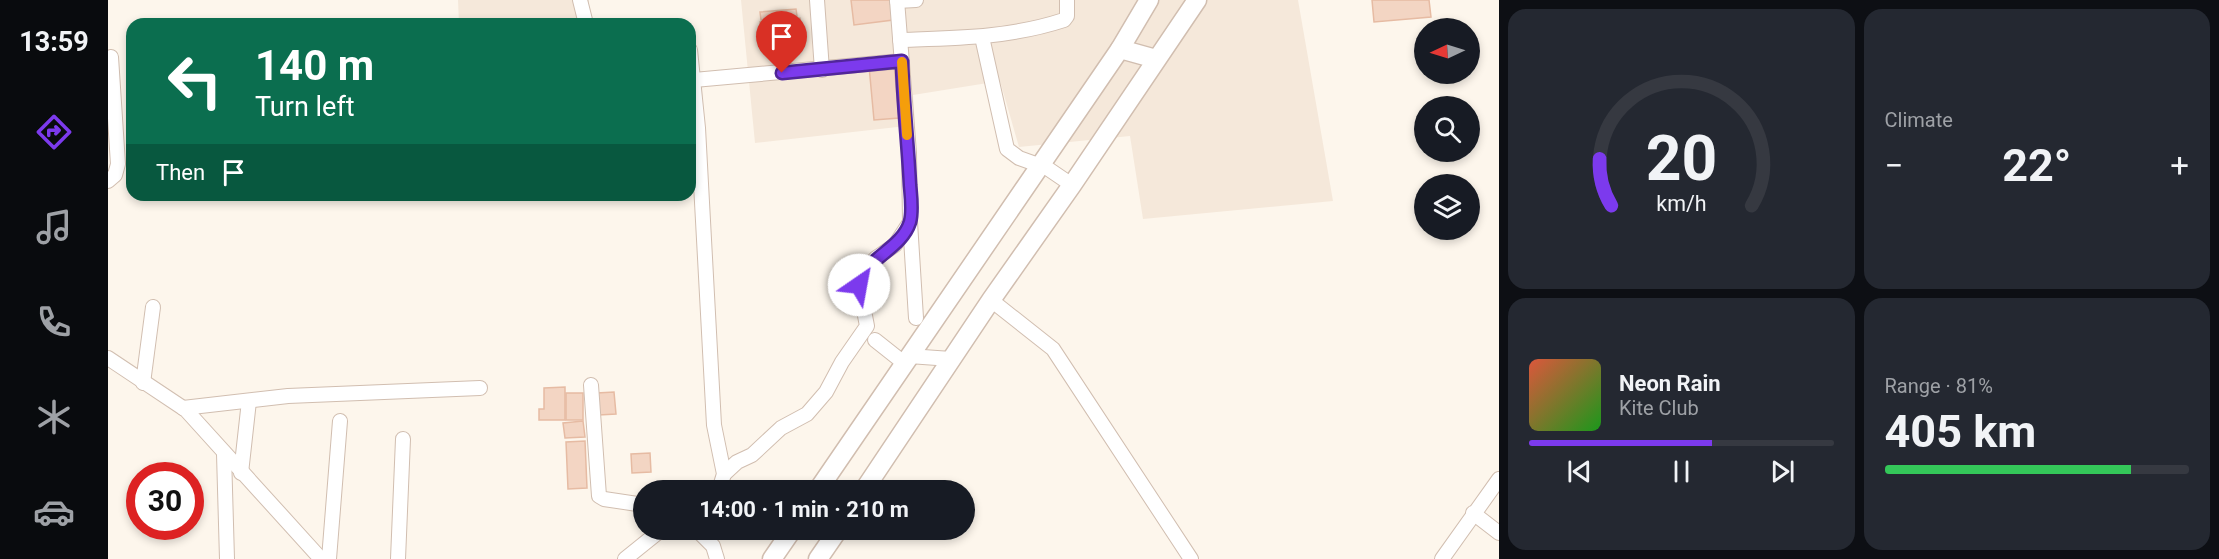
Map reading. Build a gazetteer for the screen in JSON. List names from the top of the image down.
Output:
{
  "north": "left",
  "page": {
    "tabs": "13:59",
    "tile": [
      "Climate",
      ["Range · 81%", "405 km"]
    ],
    "turn": ["140 m", "Turn left"],
    "heat": ["−", "22°", "+"],
    "then": "Then",
    "song": ["Neon Rain", "Kite Club"],
    "limit": "30",
    "trip": "14:00 · 1 min · 210 m",
    "gauge": ["20", "km/h"]
  }
}
